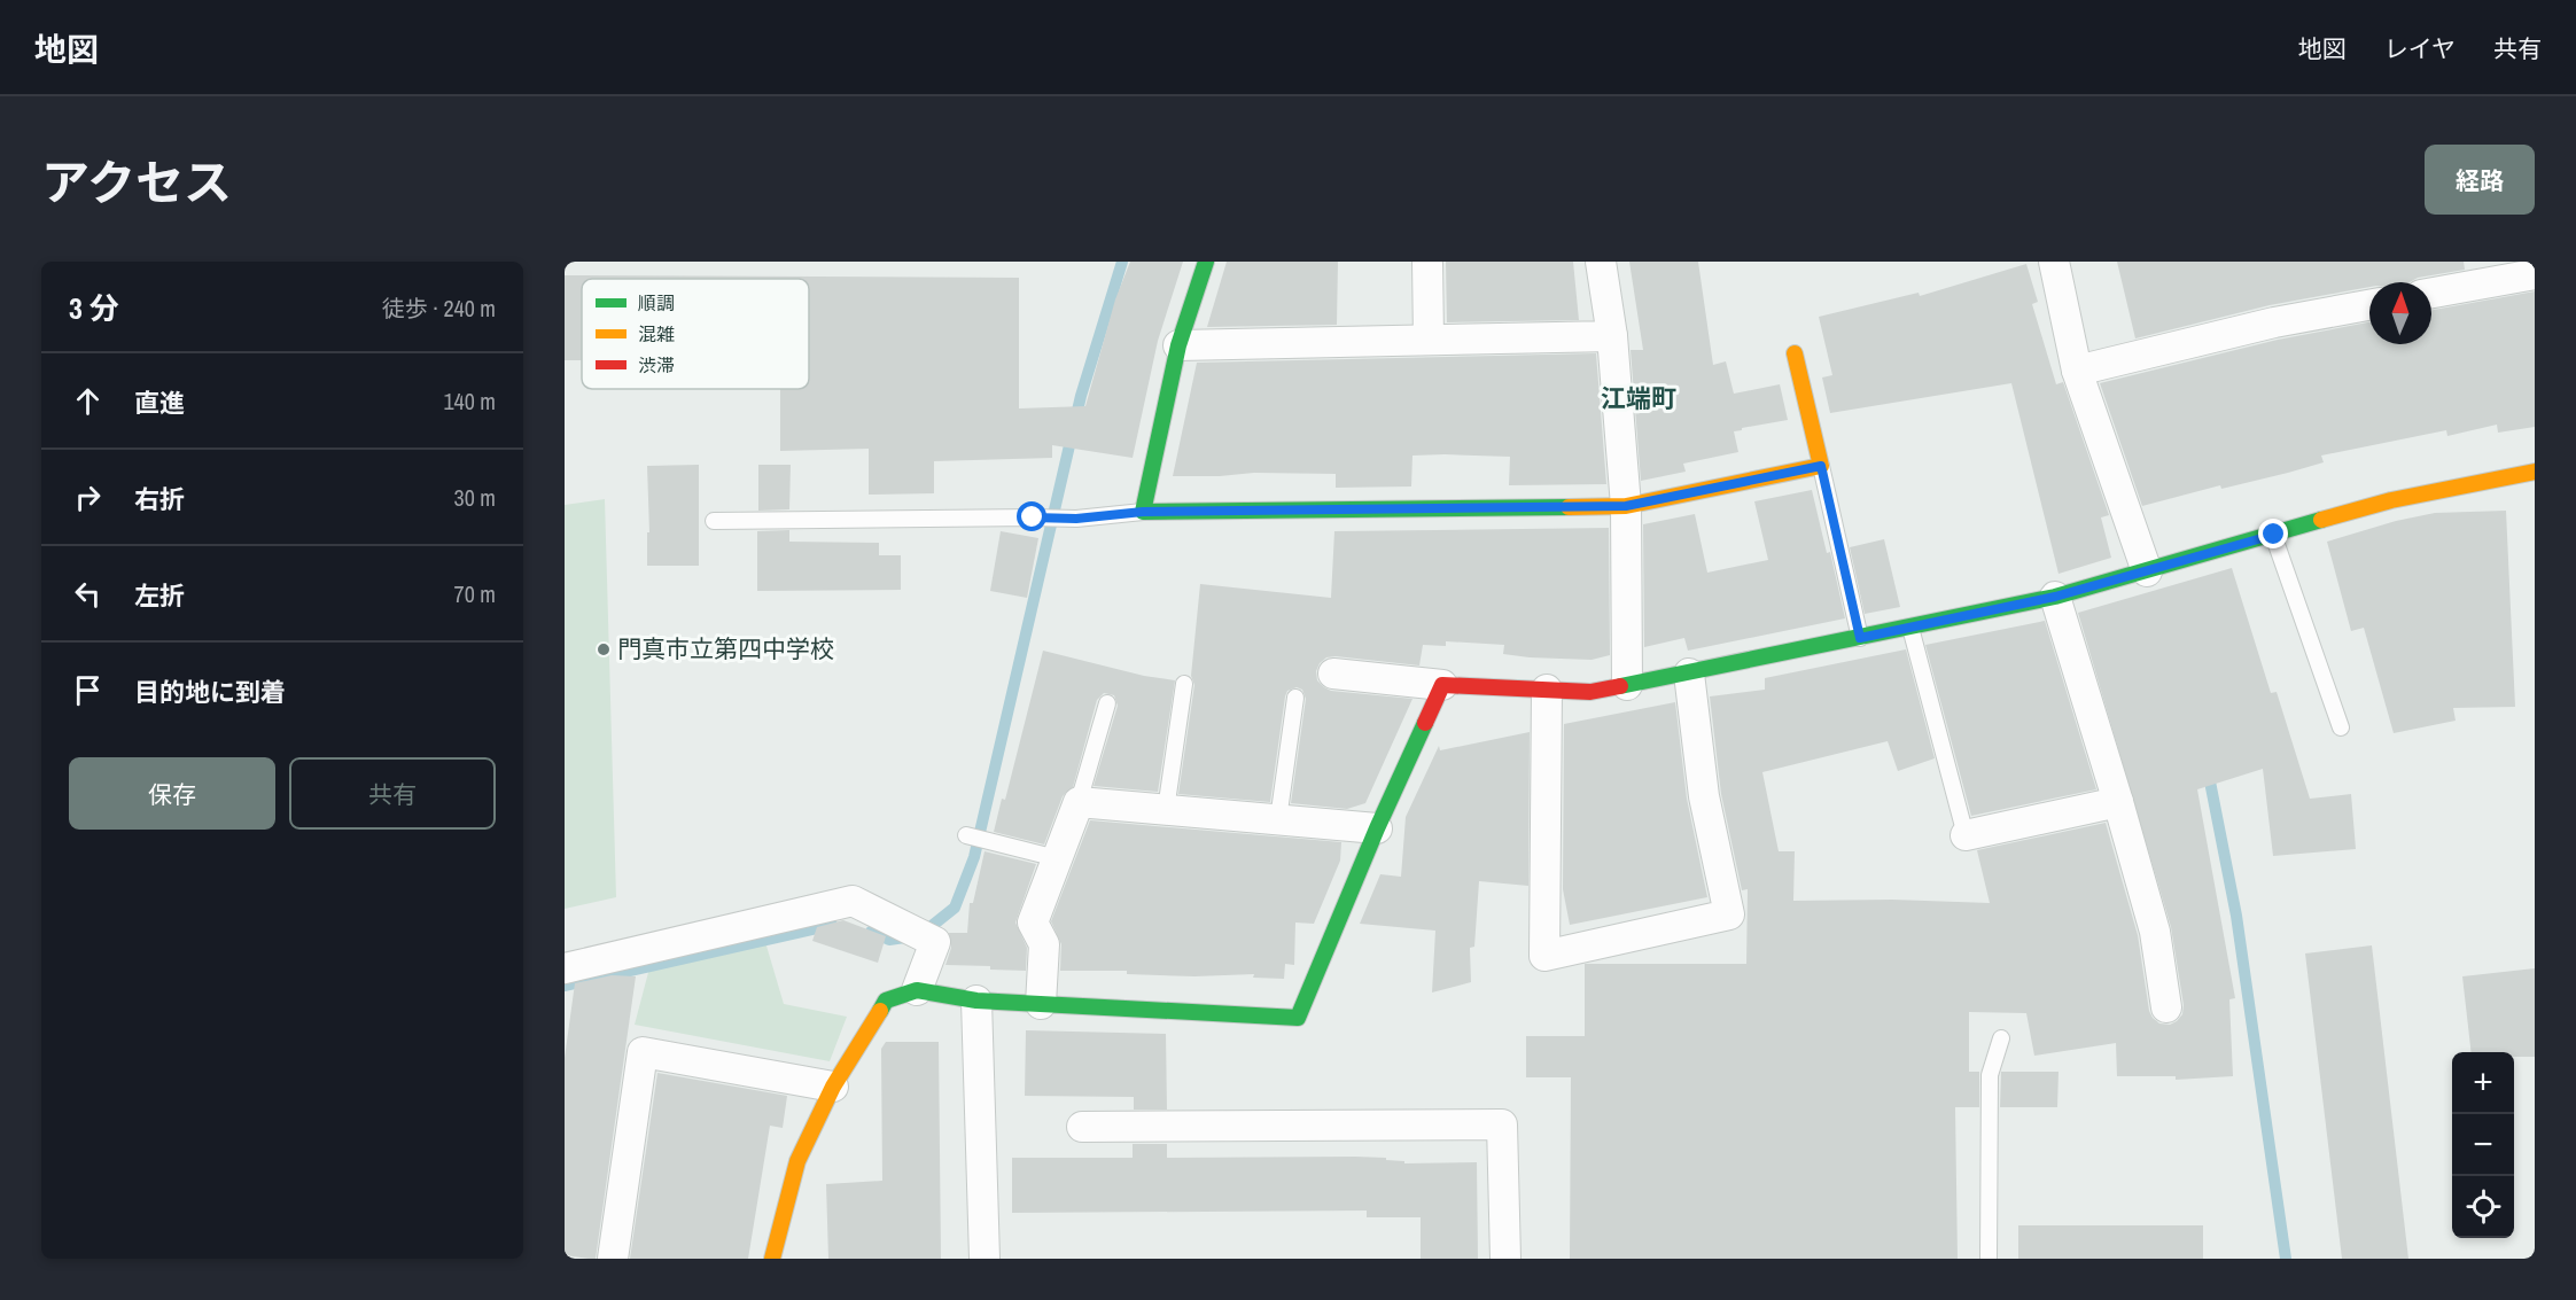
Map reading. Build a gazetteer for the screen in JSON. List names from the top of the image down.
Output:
{
  "districts": ["江端町"],
  "places": ["門真市立第四中学校"],
  "legend": ["順調", "混雑", "渋滞"],
  "north": "top",
  "page": {
    "header": "地図",
    "nav": ["地図", "レイヤ", "共有"],
    "title": "アクセス",
    "buttons": [
      "経路",
      ["保存", "共有"]
    ],
    "heading": ["3 分", "徒歩 · 240 m"],
    "list": [
      ["直進", "140 m"],
      ["右折", "30 m"],
      ["左折", "70 m"],
      "目的地に到着"
    ],
    "map_buttons": ["+", "−"]
  }
}
